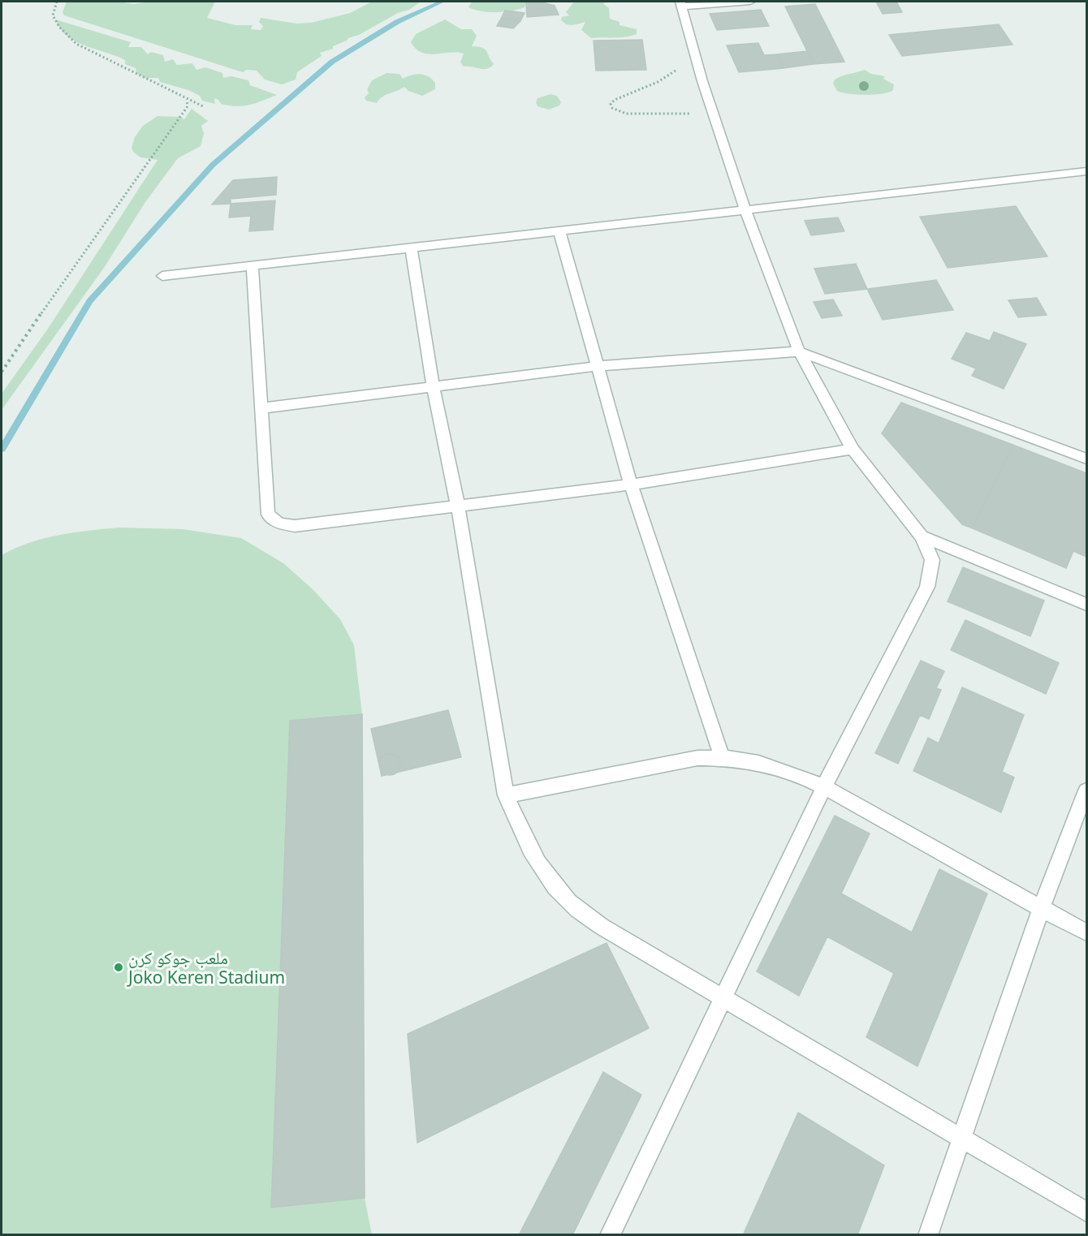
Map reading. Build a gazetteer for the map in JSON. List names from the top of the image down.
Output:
{
  "places": ["ملعب جوكو كرن Joko Keren Stadium"]
}
